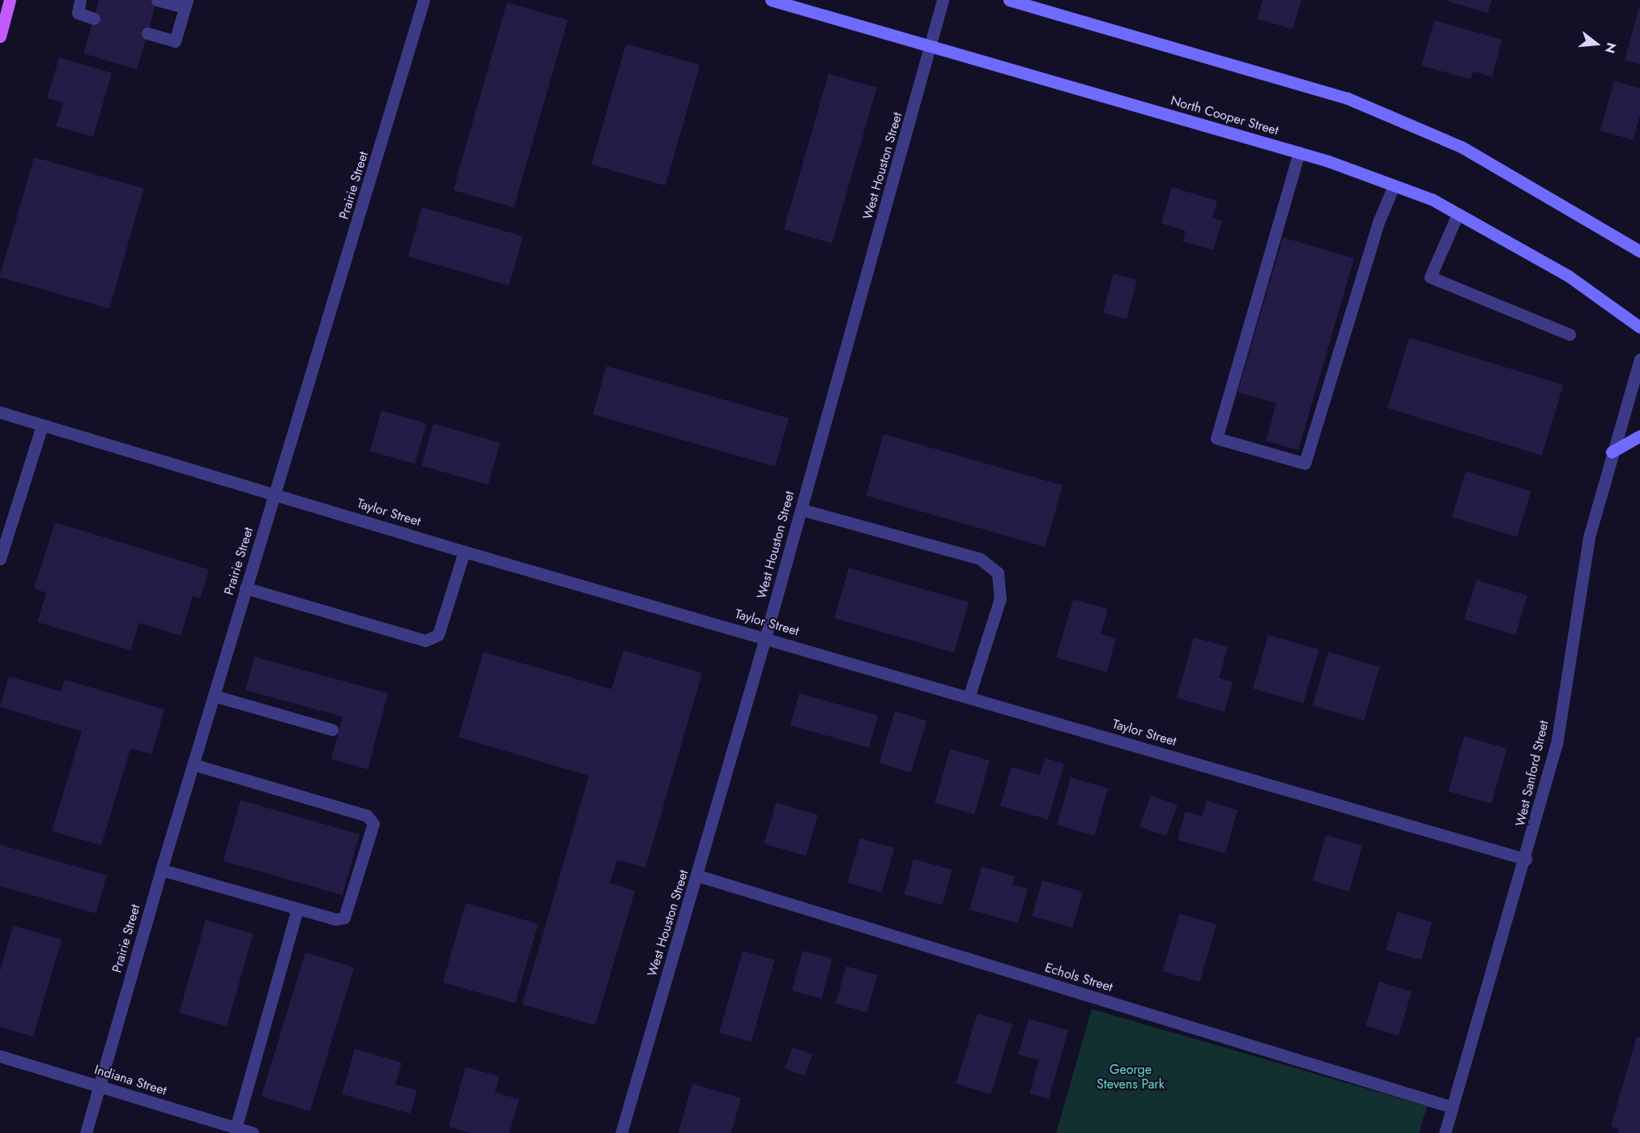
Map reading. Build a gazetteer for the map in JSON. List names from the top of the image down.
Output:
{
  "streets": {
    "main road": ["North Cooper Street"],
    "street": [
      "West Houston Street",
      "Prairie Street",
      "Taylor Street",
      "West Sanford Street",
      "Echols Street",
      "Indiana Street"
    ]
  },
  "crossings": [
    ["North Cooper Street", "West Houston Street"],
    ["West Houston Street", "Taylor Street"],
    ["West Houston Street", "Echols Street"],
    ["Prairie Street", "Taylor Street"],
    ["Prairie Street", "Indiana Street"],
    ["Taylor Street", "West Sanford Street"],
    ["West Sanford Street", "Echols Street"]
  ],
  "parks": ["George Stevens Park"],
  "north": "right"
}
